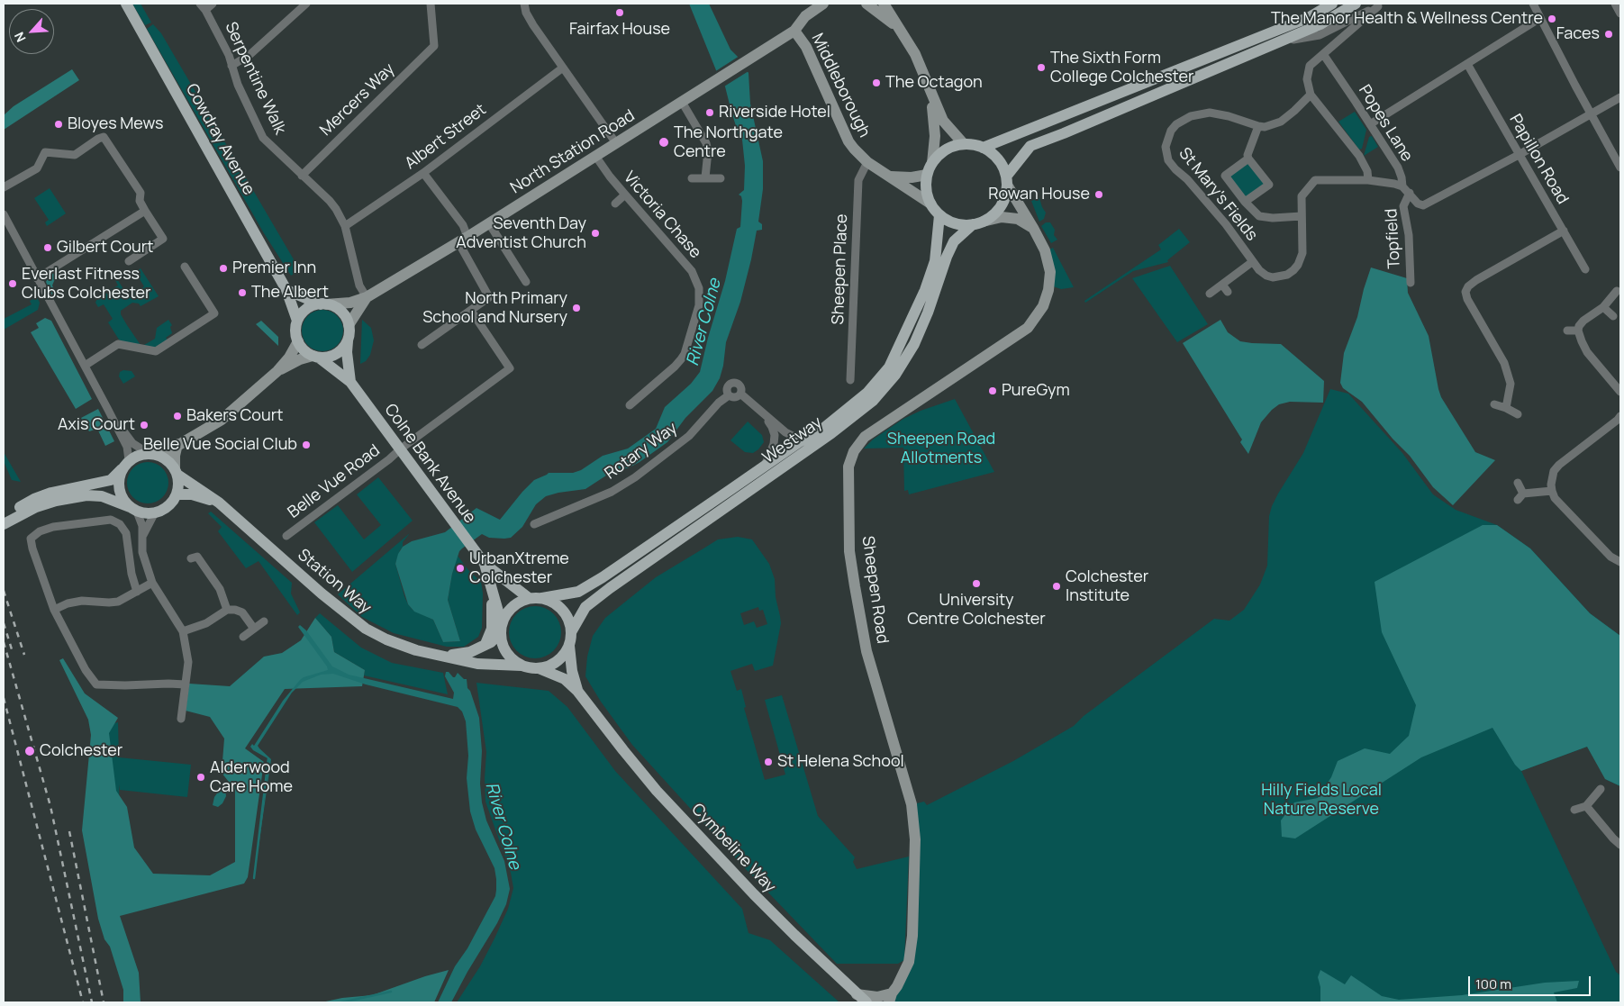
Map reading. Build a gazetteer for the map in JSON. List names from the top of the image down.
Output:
{
  "streets": {
    "main road": [
      "Cowdray Avenue",
      "Westway",
      "Colne Bank Avenue",
      "Station Way",
      "Cymbeline Way"
    ],
    "street": [
      "Serpentine Walk",
      "Middleborough",
      "Mercers Way",
      "Popes Lane",
      "Albert Street",
      "North Station Road",
      "Papillon Road",
      "St Mary's Fields",
      "Victoria Chase",
      "Topfield",
      "Sheepen Place",
      "Rotary Way",
      "Belle Vue Road",
      "Sheepen Road"
    ]
  },
  "crossings": [
    ["Serpentine Walk", "Mercers Way"],
    ["Serpentine Walk", "Albert Street"],
    ["Serpentine Walk", "North Station Road"],
    ["Middleborough", "North Station Road"],
    ["Middleborough", "Sheepen Place"],
    ["Middleborough", "Westway"],
    ["Middleborough", "Sheepen Road"],
    ["Popes Lane", "Papillon Road"],
    ["Popes Lane", "St Mary's Fields"],
    ["Popes Lane", "Topfield"],
    ["Cowdray Avenue", "North Station Road"],
    ["Cowdray Avenue", "Colne Bank Avenue"],
    ["North Station Road", "Victoria Chase"],
    ["North Station Road", "Colne Bank Avenue"],
    ["Westway", "Colne Bank Avenue"],
    ["Westway", "Station Way"],
    ["Westway", "Sheepen Road"],
    ["Colne Bank Avenue", "Belle Vue Road"],
    ["Colne Bank Avenue", "Station Way"],
    ["Sheepen Road", "Cymbeline Way"]
  ],
  "water": ["River Colne"],
  "parks": ["Sheepen Road Allotments", "Hilly Fields Local Nature Reserve"],
  "places": [
    "Fairfax House",
    "The Manor Health & Wellness Centre",
    "Faces",
    "The Sixth Form College Colchester",
    "The Octagon",
    "Riverside Hotel",
    "Bloyes Mews",
    "The Northgate Centre",
    "Rowan House",
    "Seventh Day Adventist Church",
    "Gilbert Court",
    "Premier Inn",
    "Everlast Fitness Clubs Colchester",
    "The Albert",
    "North Primary School and Nursery",
    "PureGym",
    "Bakers Court",
    "Axis Court",
    "Belle Vue Social Club",
    "UrbanXtreme Colchester",
    "University Centre Colchester",
    "Colchester Institute",
    "Colchester",
    "St Helena School",
    "Alderwood Care Home"
  ],
  "scale_bar": "100 m",
  "north": "bottom left"
}
